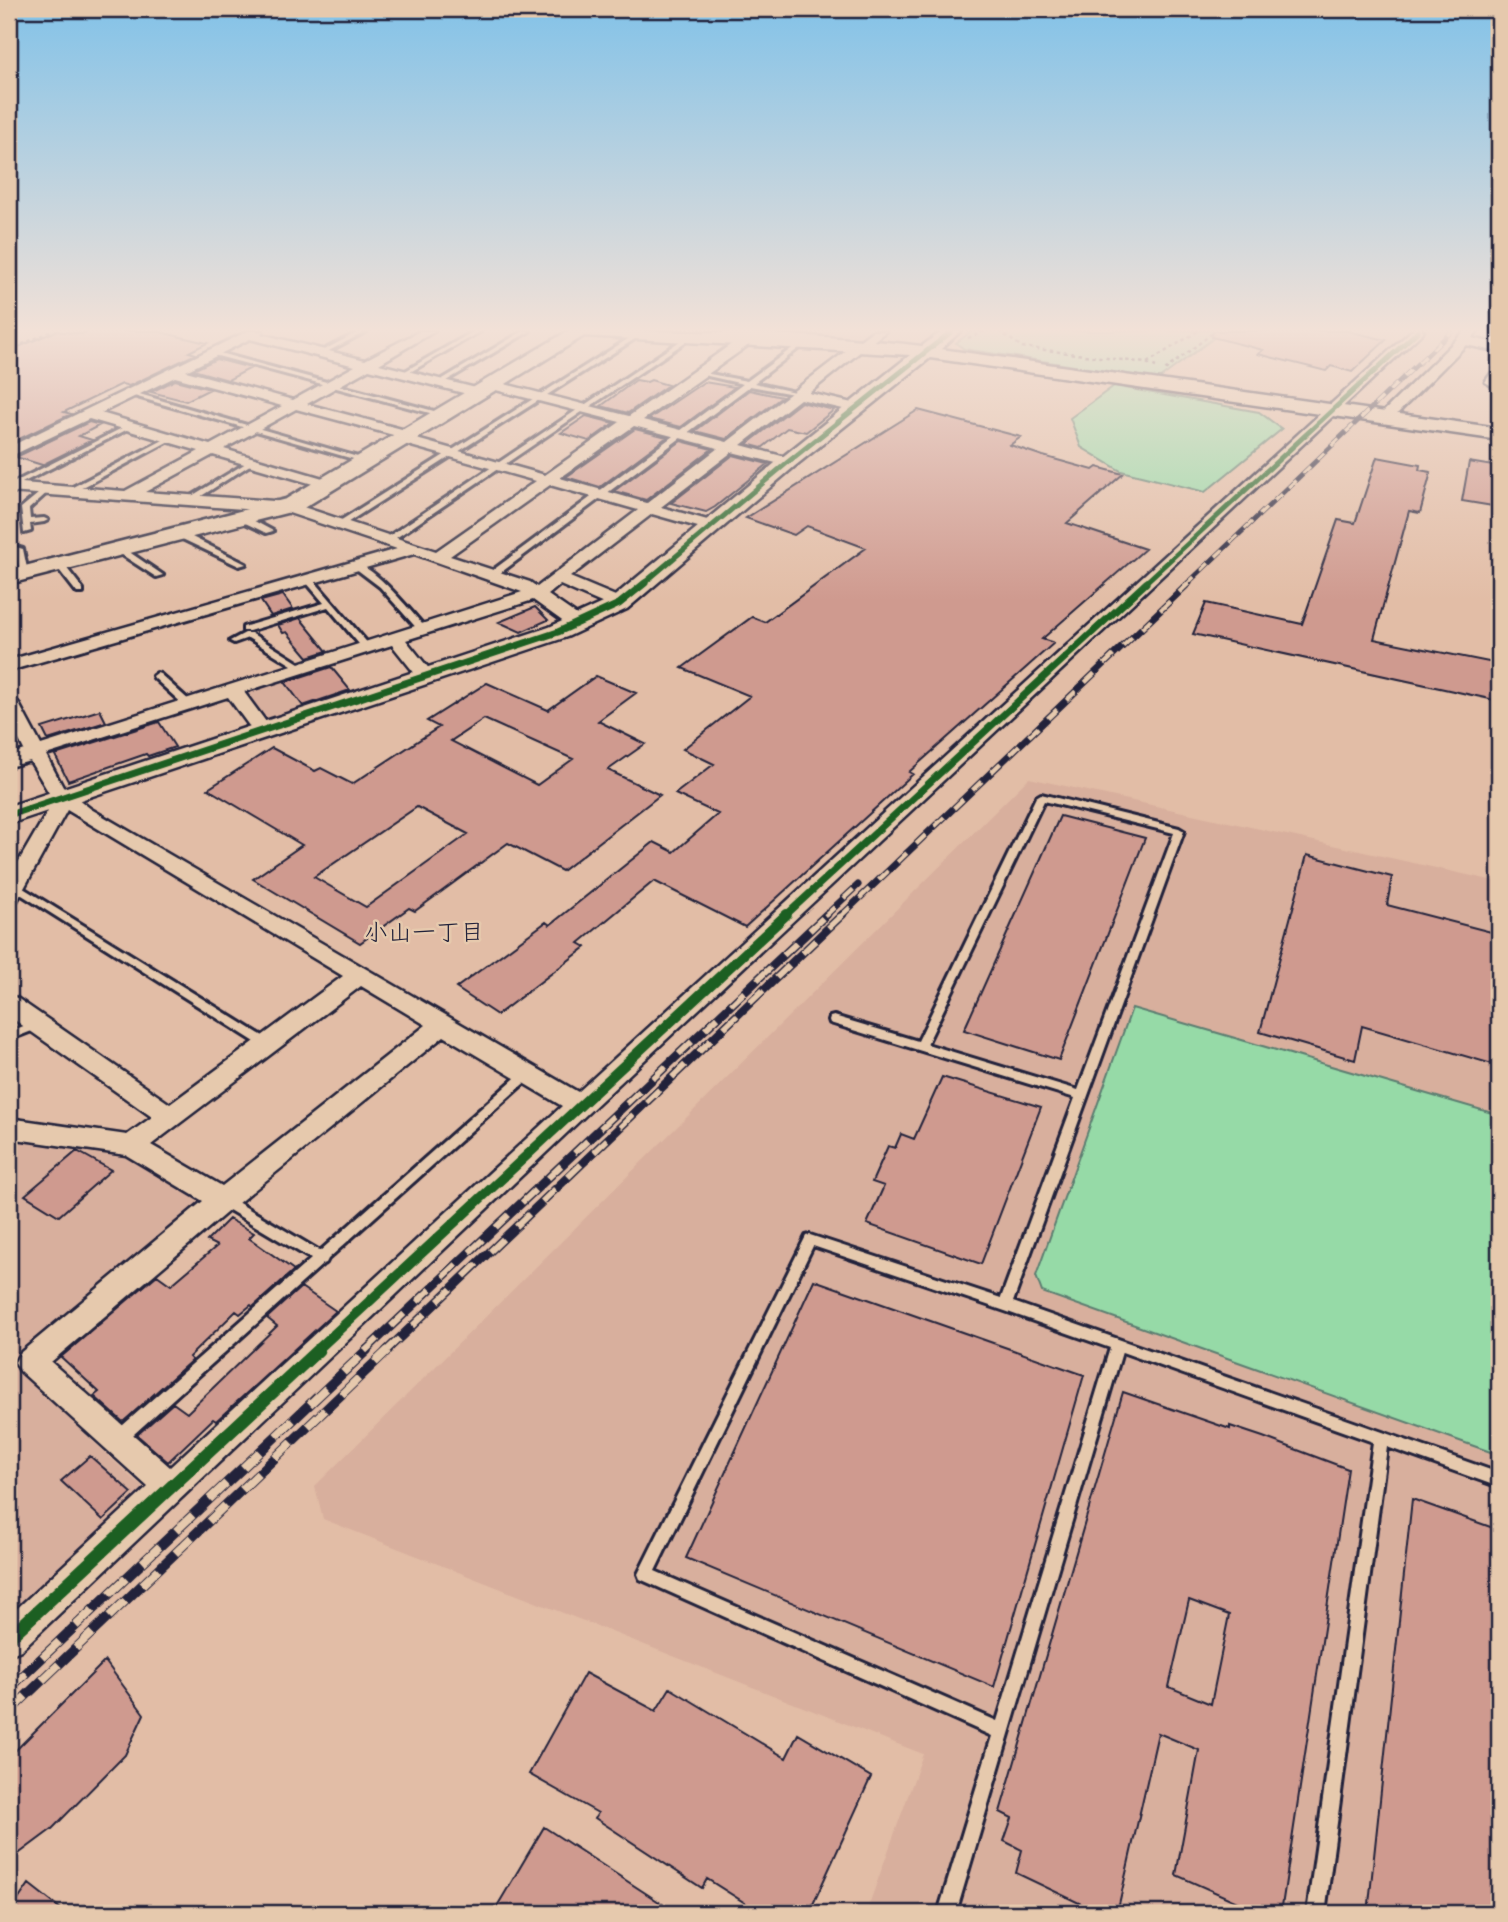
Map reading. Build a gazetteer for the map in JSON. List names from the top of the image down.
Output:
{
  "districts": ["小山一丁目"]
}
